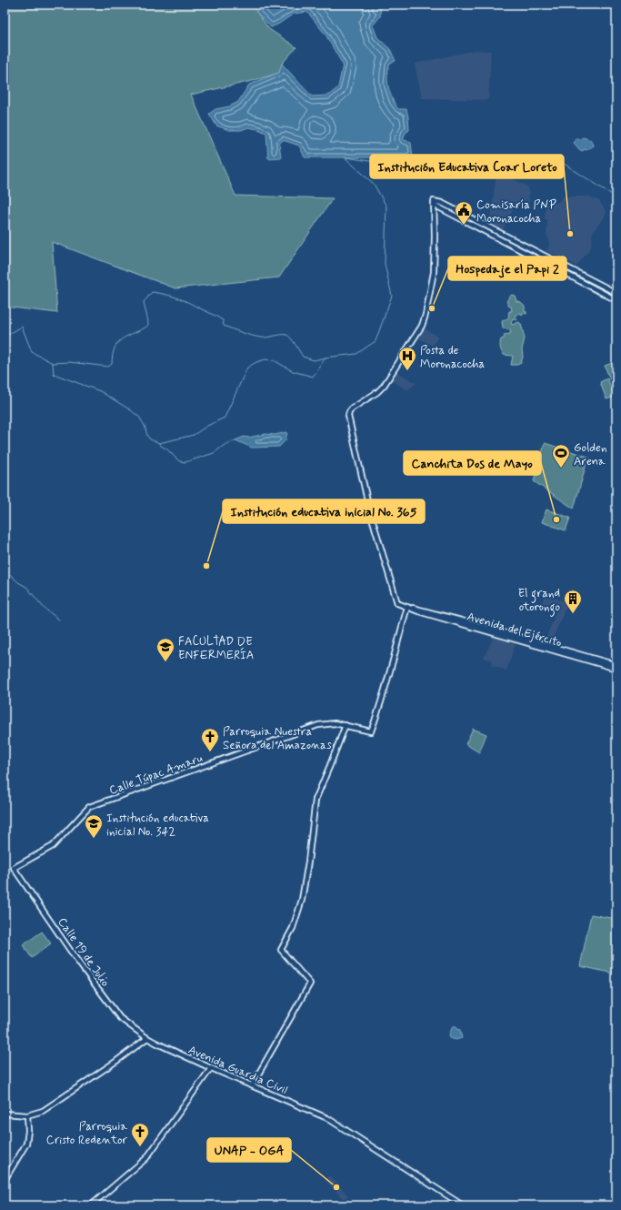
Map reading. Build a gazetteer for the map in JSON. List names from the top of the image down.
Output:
{
  "streets": {
    "street": [
      "Avenida del Ejército",
      "Calle Túpac Amaru",
      "Calle 19 de Julio",
      "Avenida Guardia Civil"
    ]
  },
  "crossings": [
    ["Avenida del Ejército", "Calle Túpac Amaru"],
    ["Calle Túpac Amaru", "Calle 19 de Julio"],
    ["Calle 19 de Julio", "Avenida Guardia Civil"]
  ],
  "places": {
    "public building": ["Comisaría PNP Moronacocha"],
    "other": [
      "Institución Educativa Coar Loreto",
      "Hospedaje el Papi 2",
      "Canchita Dos de Mayo",
      "Institución educativa inicial No. 365",
      "UNAP - OGA"
    ],
    "hospital": ["Posta de Moronacocha"],
    "sports": ["Golden Arena"],
    "building": ["El grand otorongo"],
    "school or university": ["FACULTAD DE ENFERMERÍA", "Institución educativa inicial No. 342"],
    "church": ["Parroquia Nuestra Señora del Amazonas", "Parroquia Cristo Redentor"]
  }
}
